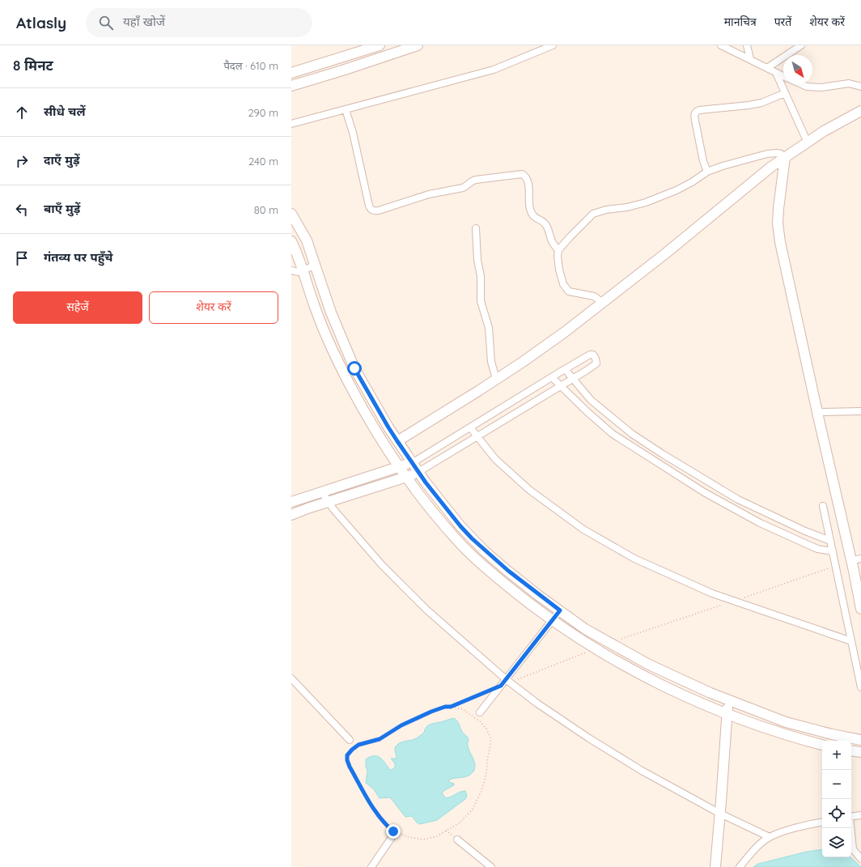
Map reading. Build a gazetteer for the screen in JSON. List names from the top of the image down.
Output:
{
  "north": "bottom right",
  "page": {
    "header": "Atlasly",
    "search": "यहाँ खोजें",
    "nav": ["मानचित्र", "परतें", "शेयर करें"],
    "heading": ["8 मिनट", "पैदल · 610 m"],
    "list": [
      ["सीधे चलें", "290 m"],
      ["दाएँ मुड़ें", "240 m"],
      ["बाएँ मुड़ें", "80 m"],
      "गंतव्य पर पहुँचे"
    ],
    "buttons": ["सहेजें", "शेयर करें"],
    "map_buttons": ["+", "−"]
  }
}
